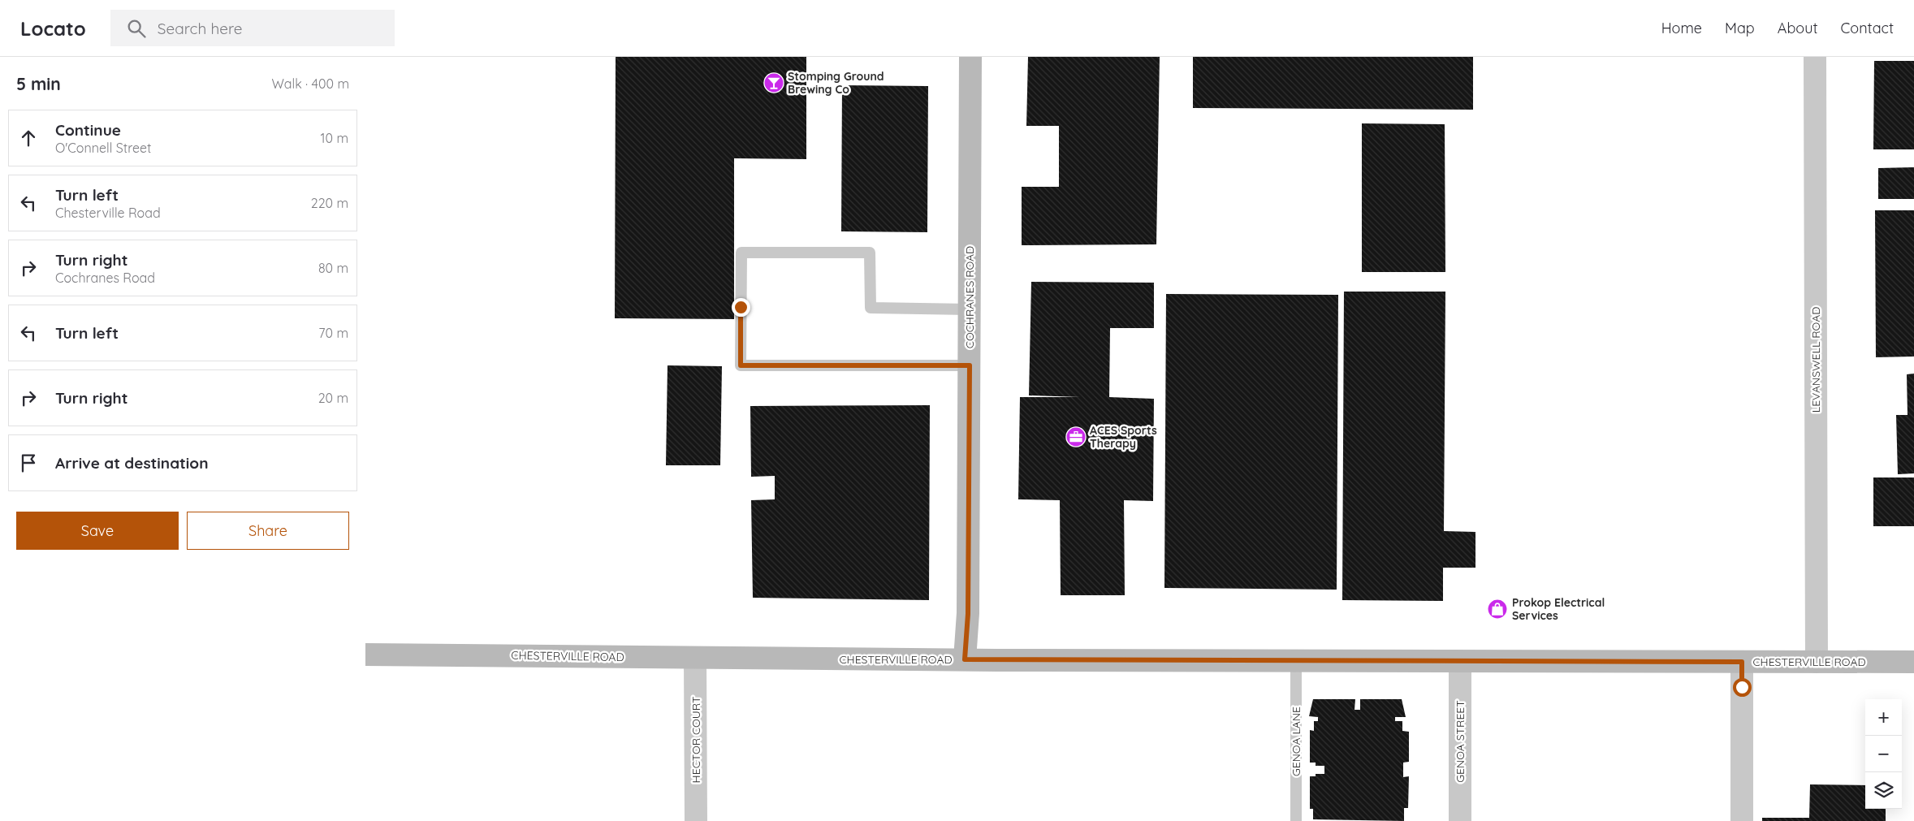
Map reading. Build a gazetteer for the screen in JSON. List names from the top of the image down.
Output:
{
  "streets": {
    "main road": ["COCHRANES ROAD", "CHESTERVILLE ROAD"],
    "street": ["LEVANSWELL ROAD", "HECTOR COURT", "GENOA STREET"],
    "lane": ["GENOA LANE"]
  },
  "crossings": [
    ["COCHRANES ROAD", "CHESTERVILLE ROAD"],
    ["LEVANSWELL ROAD", "CHESTERVILLE ROAD"],
    ["CHESTERVILLE ROAD", "HECTOR COURT"],
    ["CHESTERVILLE ROAD", "GENOA LANE"],
    ["CHESTERVILLE ROAD", "GENOA STREET"]
  ],
  "places": {
    "bar": ["Stomping Ground Brewing Co"],
    "office": ["ACES Sports Therapy"],
    "shop": ["Prokop Electrical Services"]
  },
  "page": {
    "header": "Locato",
    "search": "Search here",
    "nav": [
      "Home",
      "Map",
      "About",
      "Contact"
    ],
    "heading": ["5 min", "Walk · 400 m"],
    "list": [
      ["Continue", "O'Connell Street", "10 m"],
      ["Turn left", "Chesterville Road", "220 m"],
      ["Turn right", "Cochranes Road", "80 m"],
      ["Turn left", "70 m"],
      ["Turn right", "20 m"],
      "Arrive at destination"
    ],
    "buttons": ["Save", "Share"],
    "map_buttons": ["+", "−"]
  }
}
